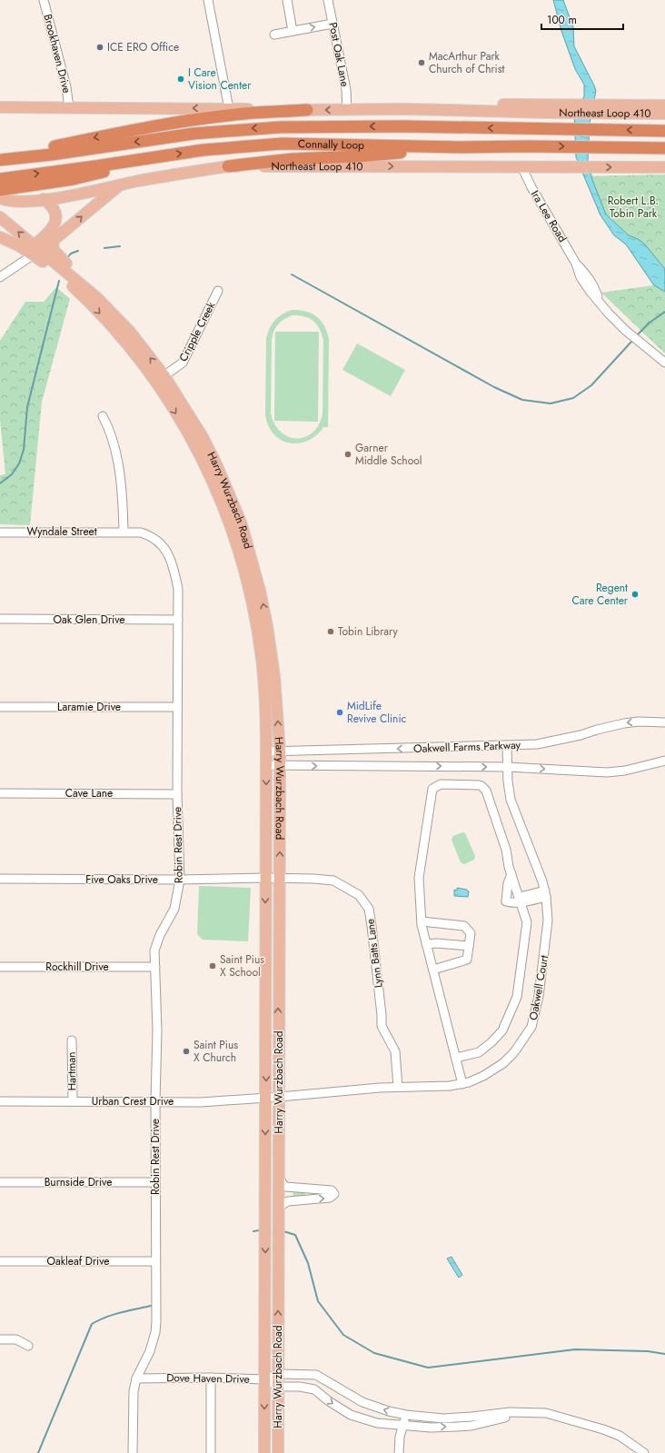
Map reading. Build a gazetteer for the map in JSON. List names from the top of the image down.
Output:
{
  "streets": {
    "highway": ["Connally Loop"],
    "main road": ["Northeast Loop 410", "Harry Wurzbach Road"],
    "street": [
      "Brookhaven Drive",
      "Post Oak Lane",
      "Ira Lee Road",
      "Cripple Creek",
      "Wyndale Street",
      "Oak Glen Drive",
      "Laramie Drive",
      "Oakwell Farms Parkway",
      "Cave Lane",
      "Robin Rest Drive",
      "Five Oaks Drive",
      "Lynn Batts Lane",
      "Rockhill Drive",
      "Oakwell Court",
      "Hartman",
      "Urban Crest Drive",
      "Burnside Drive",
      "Oakleaf Drive",
      "Dove Haven Drive"
    ]
  },
  "crossings": [
    ["Brookhaven Drive", "Northeast Loop 410"],
    ["Post Oak Lane", "Northeast Loop 410"],
    ["Northeast Loop 410", "Ira Lee Road"],
    ["Northeast Loop 410", "Harry Wurzbach Road"],
    ["Cripple Creek", "Harry Wurzbach Road"],
    ["Harry Wurzbach Road", "Oakwell Farms Parkway"],
    ["Harry Wurzbach Road", "Five Oaks Drive"],
    ["Harry Wurzbach Road", "Lynn Batts Lane"],
    ["Harry Wurzbach Road", "Oakwell Court"],
    ["Harry Wurzbach Road", "Urban Crest Drive"],
    ["Harry Wurzbach Road", "Dove Haven Drive"],
    ["Wyndale Street", "Robin Rest Drive"],
    ["Oak Glen Drive", "Robin Rest Drive"],
    ["Laramie Drive", "Robin Rest Drive"],
    ["Oakwell Farms Parkway", "Oakwell Court"],
    ["Cave Lane", "Robin Rest Drive"],
    ["Robin Rest Drive", "Five Oaks Drive"],
    ["Robin Rest Drive", "Rockhill Drive"],
    ["Robin Rest Drive", "Urban Crest Drive"],
    ["Robin Rest Drive", "Burnside Drive"],
    ["Robin Rest Drive", "Oakleaf Drive"],
    ["Robin Rest Drive", "Dove Haven Drive"],
    ["Five Oaks Drive", "Lynn Batts Lane"],
    ["Lynn Batts Lane", "Oakwell Court"],
    ["Oakwell Court", "Urban Crest Drive"],
    ["Hartman", "Urban Crest Drive"]
  ],
  "parks": ["Robert L.B. Tobin Park"],
  "places": [
    "ICE ERO Office",
    "MacArthur Park Church of Christ",
    "I Care Vision Center",
    "Garner Middle School",
    "Regent Care Center",
    "Tobin Library",
    "MidLife Revive Clinic",
    "Saint Pius X School",
    "Saint Pius X Church"
  ],
  "scale_bar": "100 m"
}
